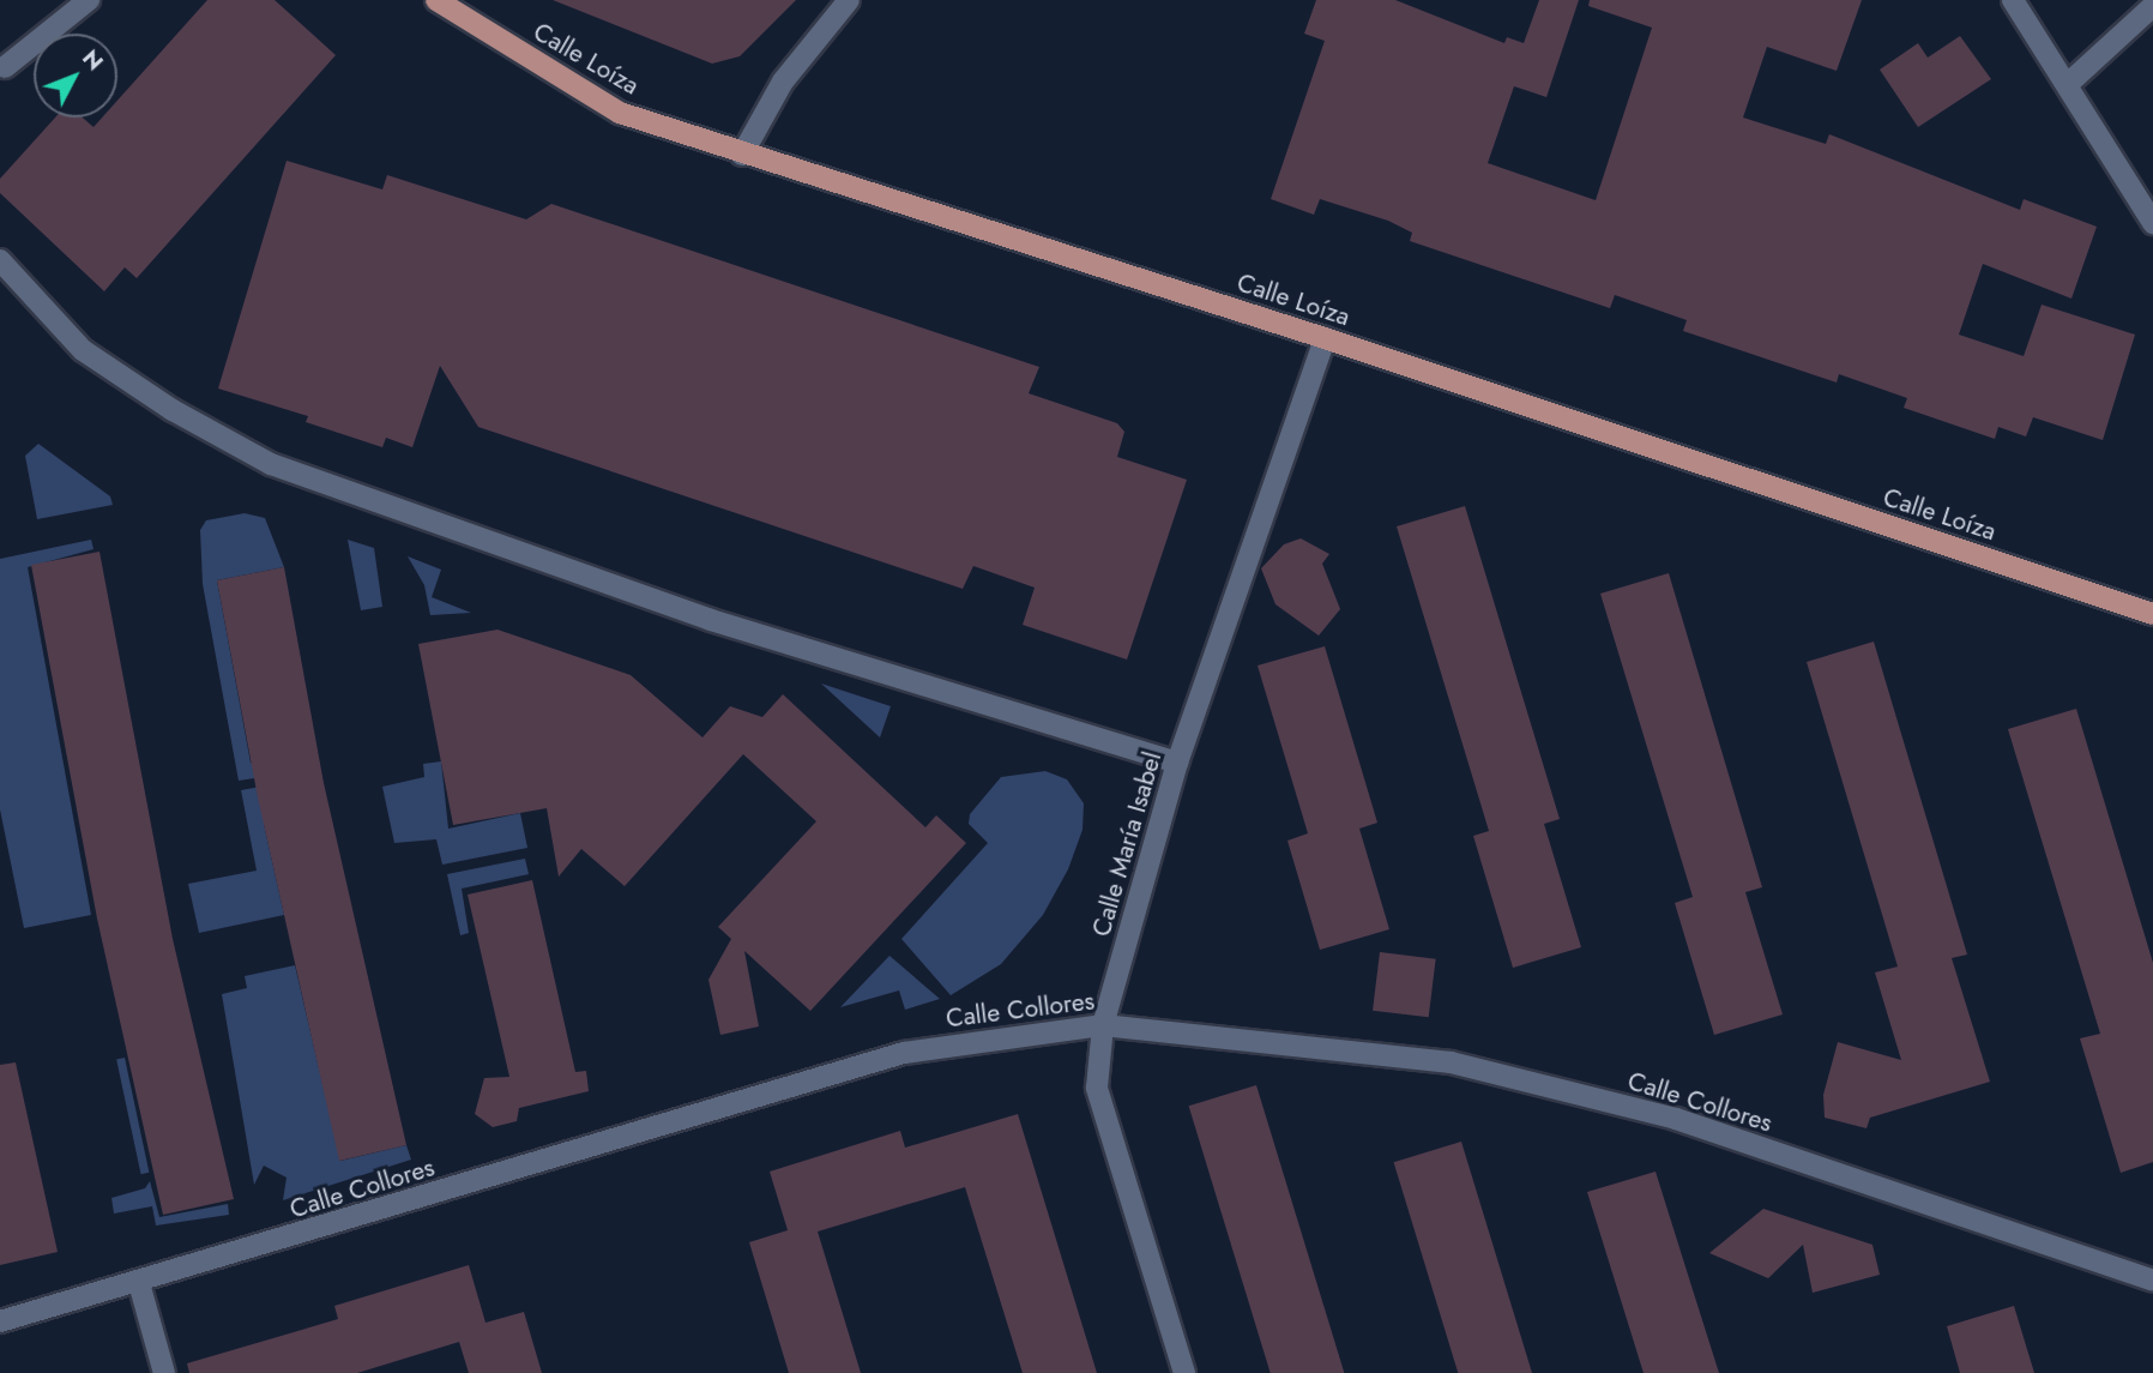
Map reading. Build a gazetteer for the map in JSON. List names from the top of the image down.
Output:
{
  "streets": {
    "main road": ["Calle Loíza"],
    "street": ["Calle María Isabel", "Calle Collores"]
  },
  "crossings": [
    ["Calle Loíza", "Calle María Isabel"],
    ["Calle María Isabel", "Calle Collores"]
  ],
  "north": "top right"
}
